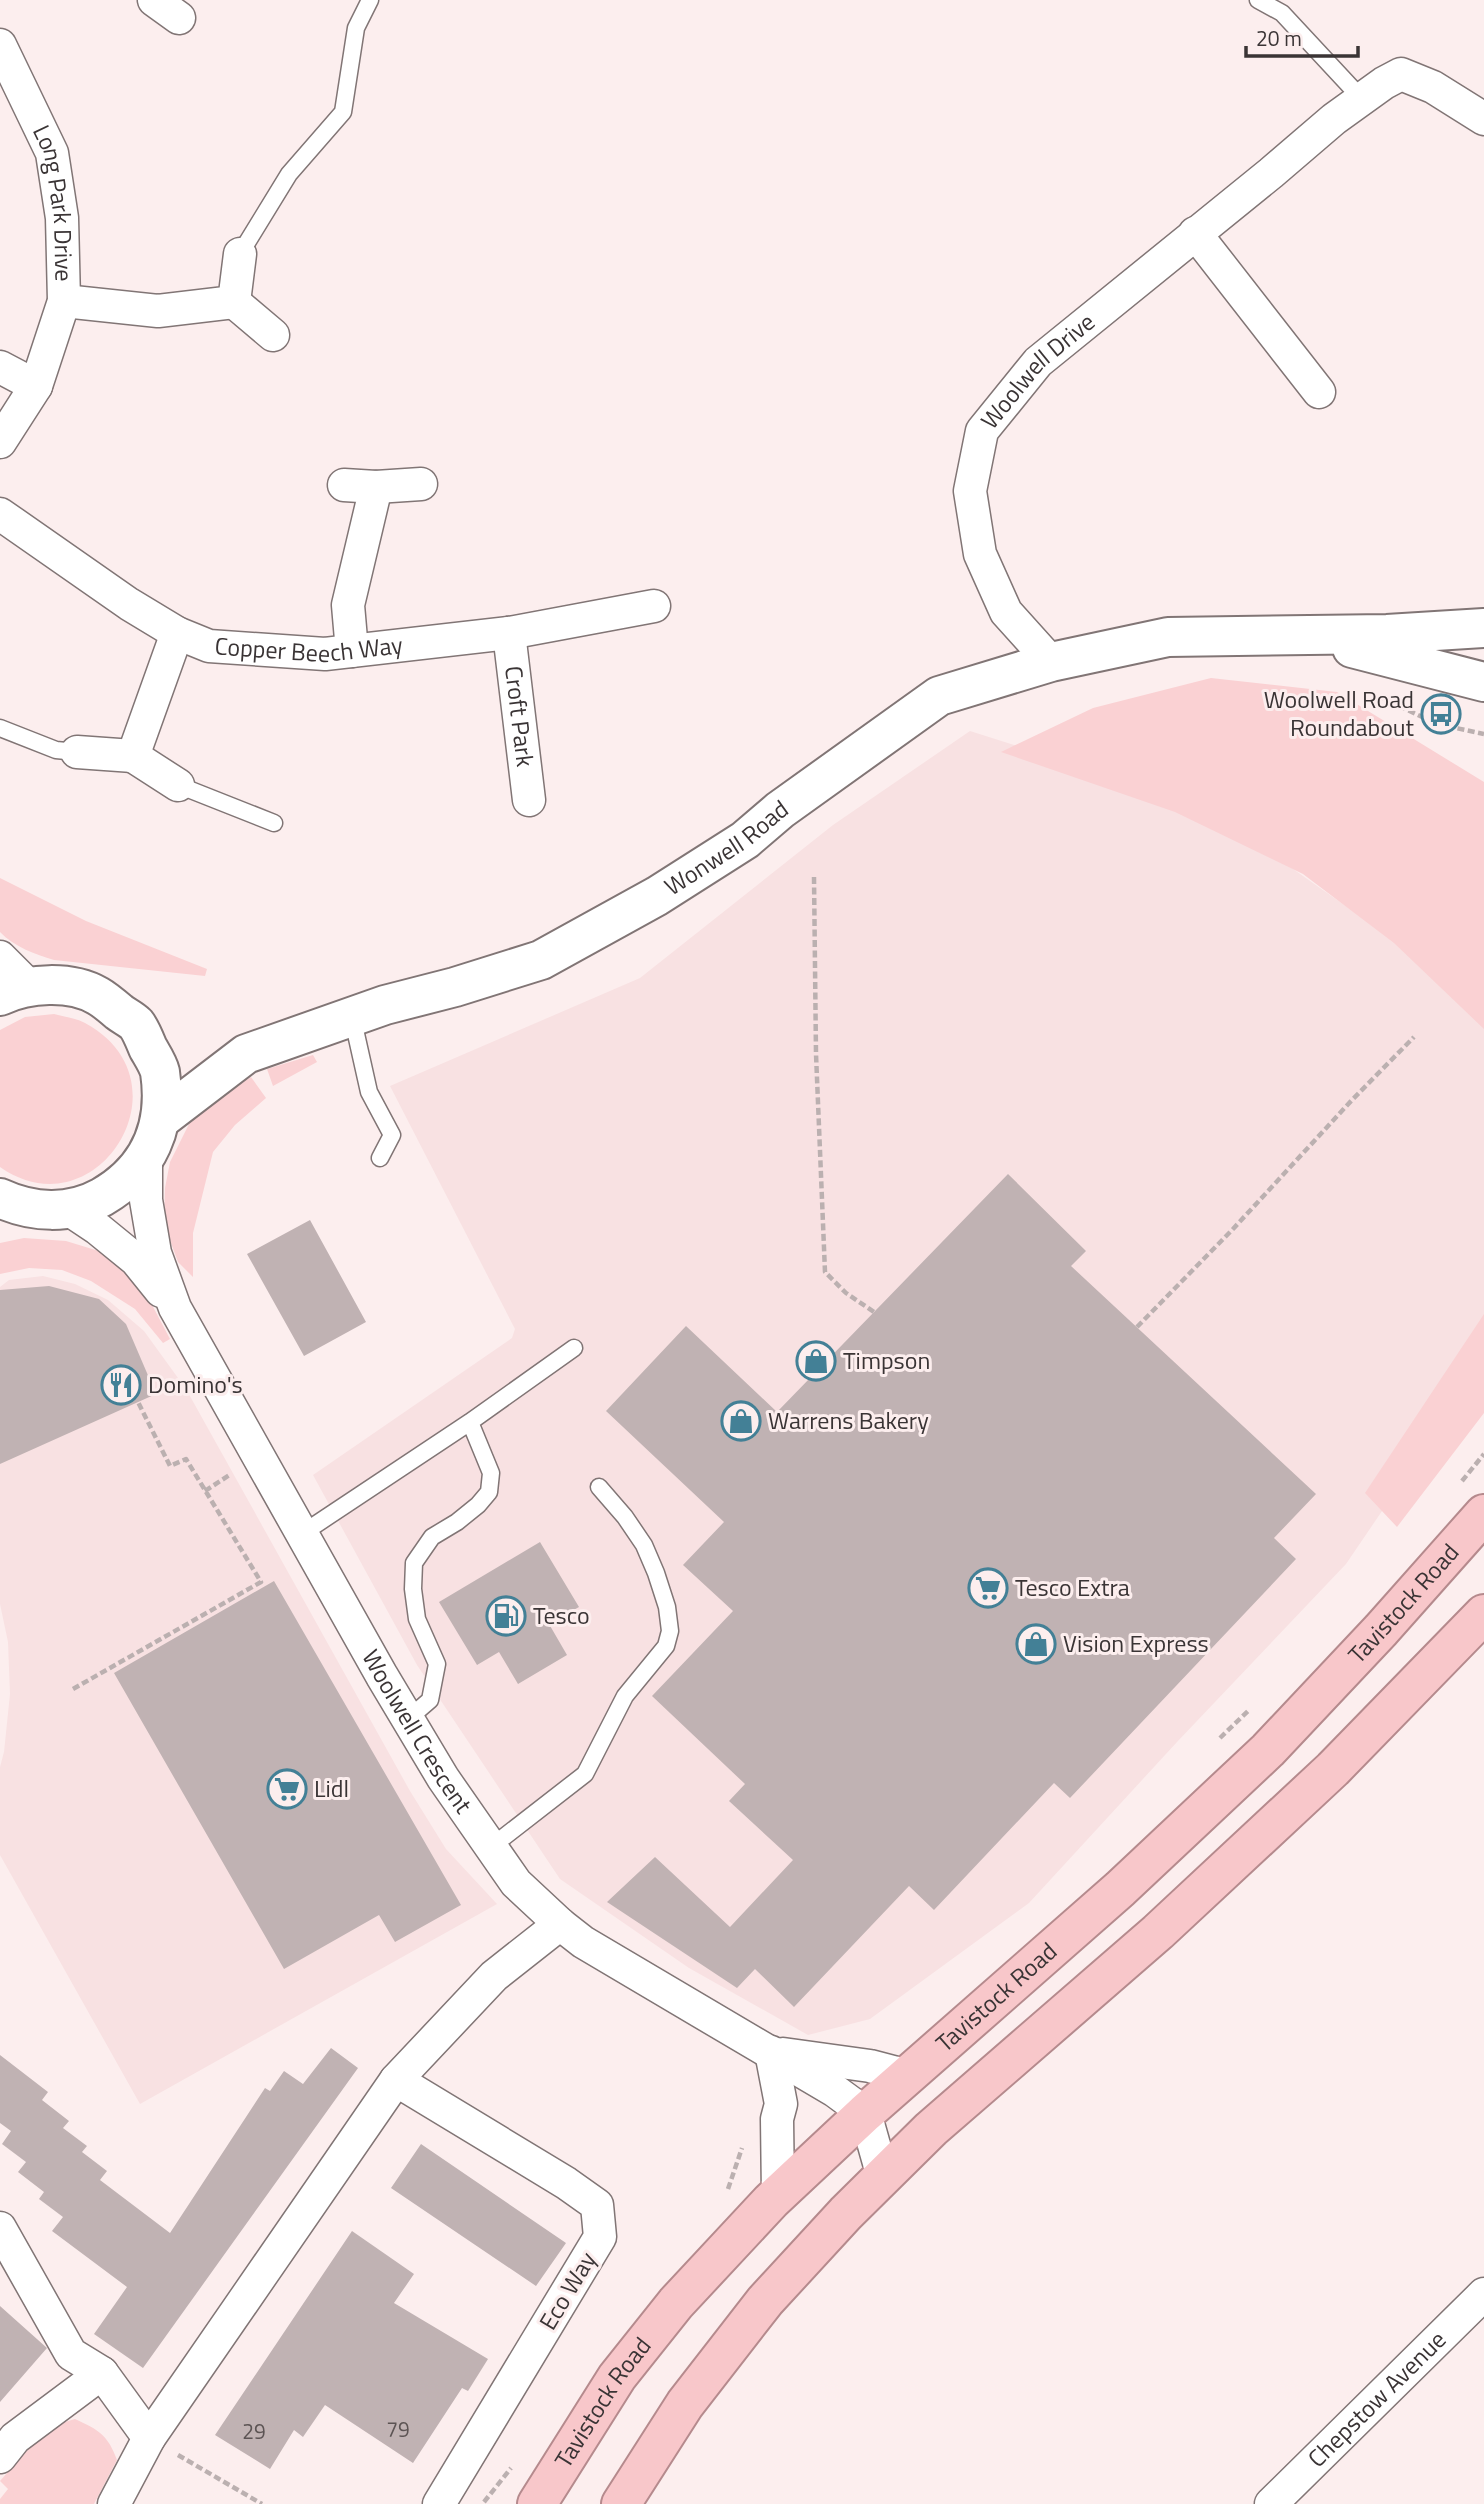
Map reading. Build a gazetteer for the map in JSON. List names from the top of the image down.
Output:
{
  "streets": {
    "highway": ["Tavistock Road"],
    "street": [
      "Long Park Drive",
      "Woolwell Drive",
      "Copper Beech Way",
      "Croft Park",
      "Wonwell Road",
      "Woolwell Crescent",
      "Eco Way",
      "Chepstow Avenue"
    ]
  },
  "crossings": [
    ["Woolwell Drive", "Wonwell Road"],
    ["Copper Beech Way", "Croft Park"],
    ["Tavistock Road", "Woolwell Crescent"]
  ],
  "places": {
    "bus stop": ["Woolwell Road Roundabout"],
    "shop": ["Timpson", "Warrens Bakery", "Vision Express"],
    "restaurant": ["Domino's"],
    "supermarket": ["Tesco Extra", "Lidl"],
    "fuel station": ["Tesco"]
  },
  "house_numbers": ["79", "29"],
  "scale_bar": "20 m"
}
